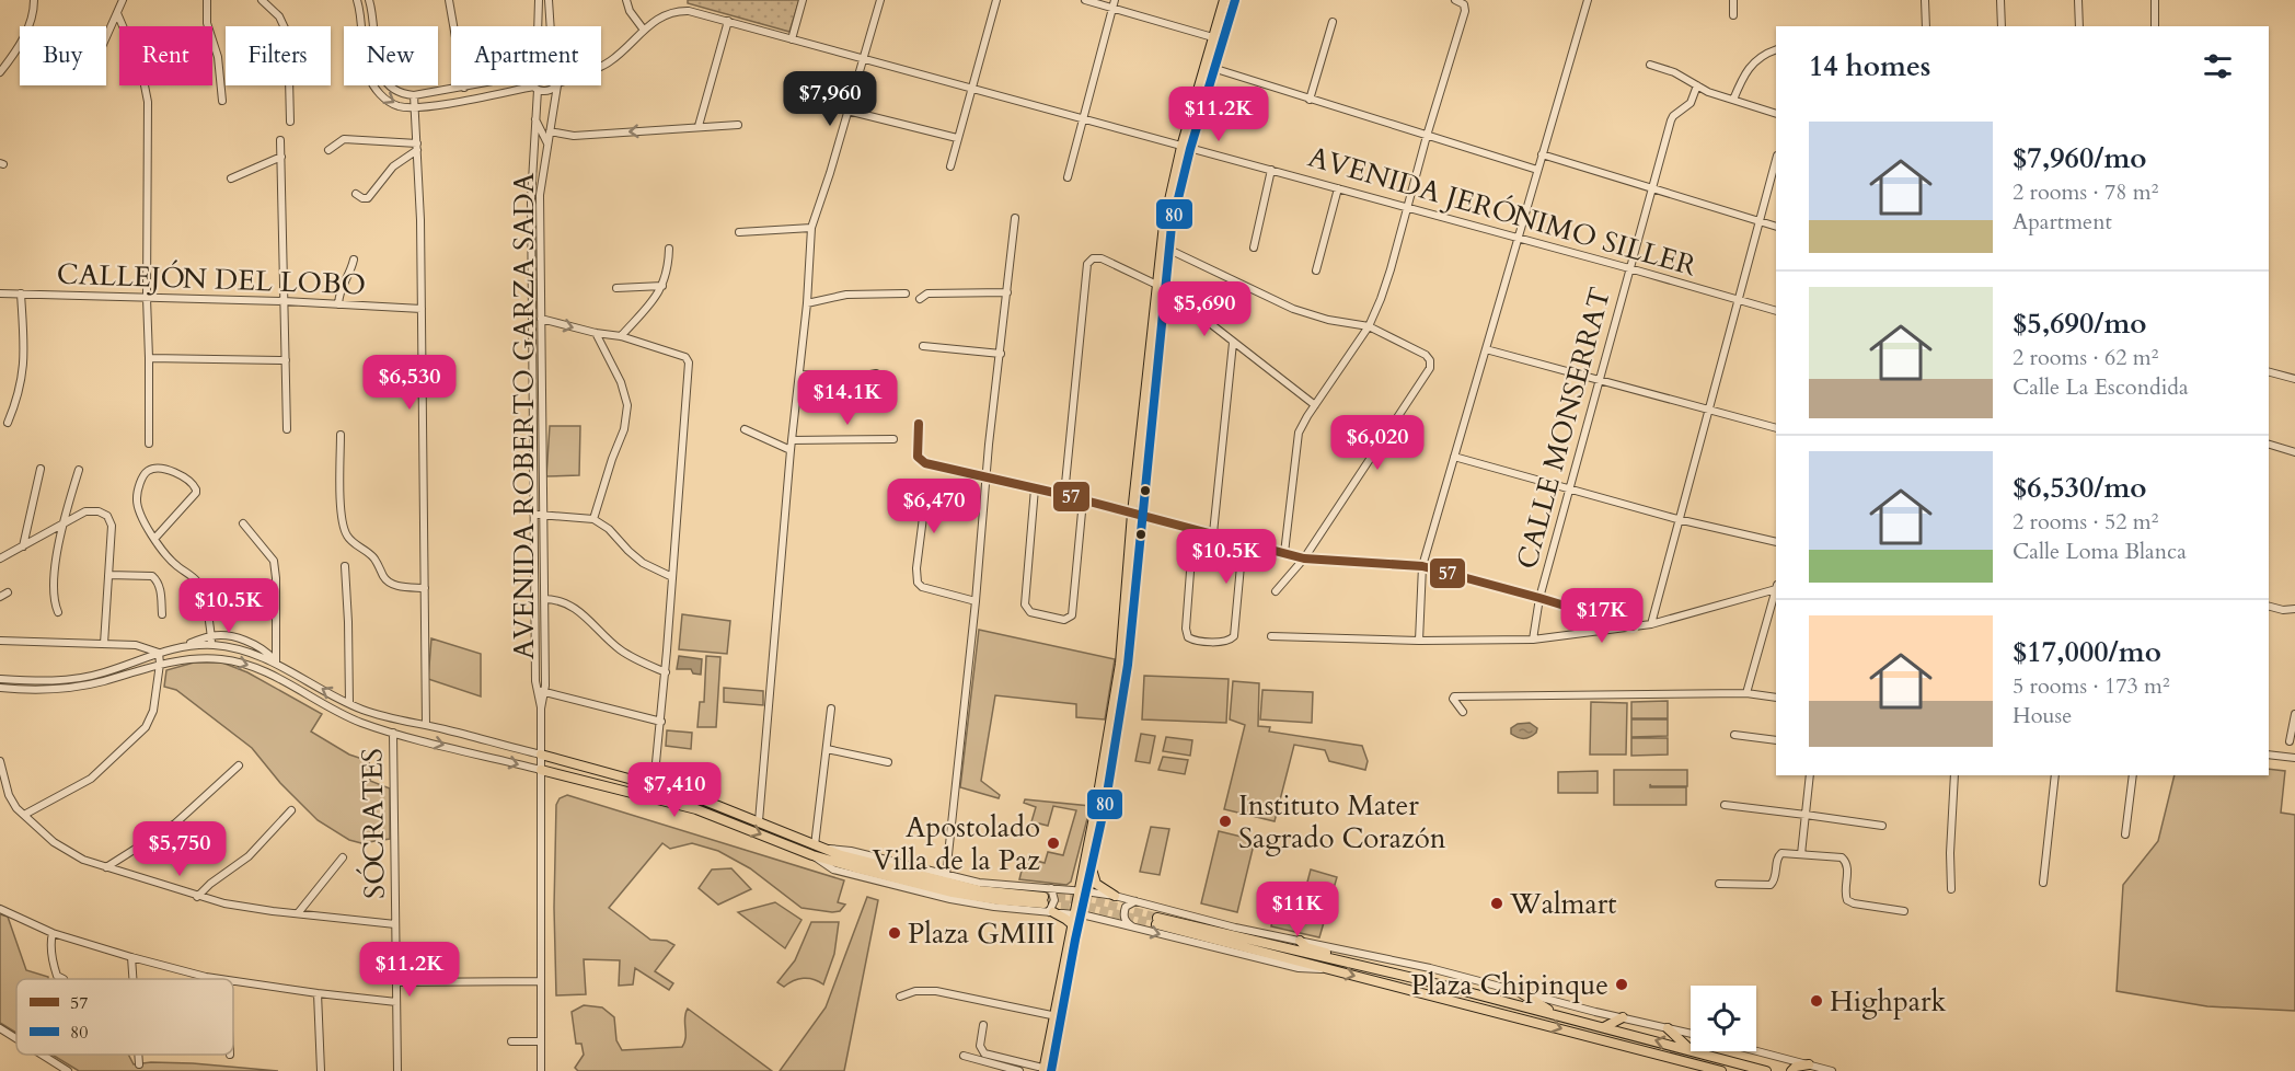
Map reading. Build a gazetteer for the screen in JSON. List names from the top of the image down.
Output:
{
  "streets": {
    "street": [
      "AVENIDA JERÓNIMO SILLER",
      "CALLEJÓN DEL LOBO",
      "AVENIDA ROBERTO GARZA SADA",
      "CALLE MONSERRAT",
      "SÓCRATES"
    ]
  },
  "crossings": [
    ["AVENIDA JERÓNIMO SILLER", "CALLE MONSERRAT"]
  ],
  "places": [
    "Instituto Mater Sagrado Corazón",
    "Apostolado Villa de la Paz",
    "Walmart",
    "Plaza GMIII",
    "Plaza Chipinque",
    "Highpark"
  ],
  "lines": ["transit line 80", "transit line 57"],
  "legend": ["57", "80"],
  "page": {
    "chip": [
      "Buy",
      "Rent",
      "Filters",
      "New",
      "Apartment"
    ],
    "heading": "14 homes",
    "price": [
      "$7,960",
      "$11.2K",
      "$5,690",
      "$6,530",
      "$14.1K",
      "$6,020",
      "$6,470",
      "$10.5K",
      "$10.5K",
      "$17K",
      "$7,410",
      "$5,750",
      "$11K",
      "$11.2K"
    ],
    "list": [
      {
        "name": "$7,960/mo",
        "note": "2 rooms · 78 m² · Apartment"
      },
      {
        "name": "$5,690/mo",
        "note": "2 rooms · 62 m² · Calle La Escondida"
      },
      {
        "name": "$6,530/mo",
        "note": "2 rooms · 52 m² · Calle Loma Blanca"
      },
      {
        "name": "$17,000/mo",
        "note": "5 rooms · 173 m² · House"
      }
    ]
  }
}
